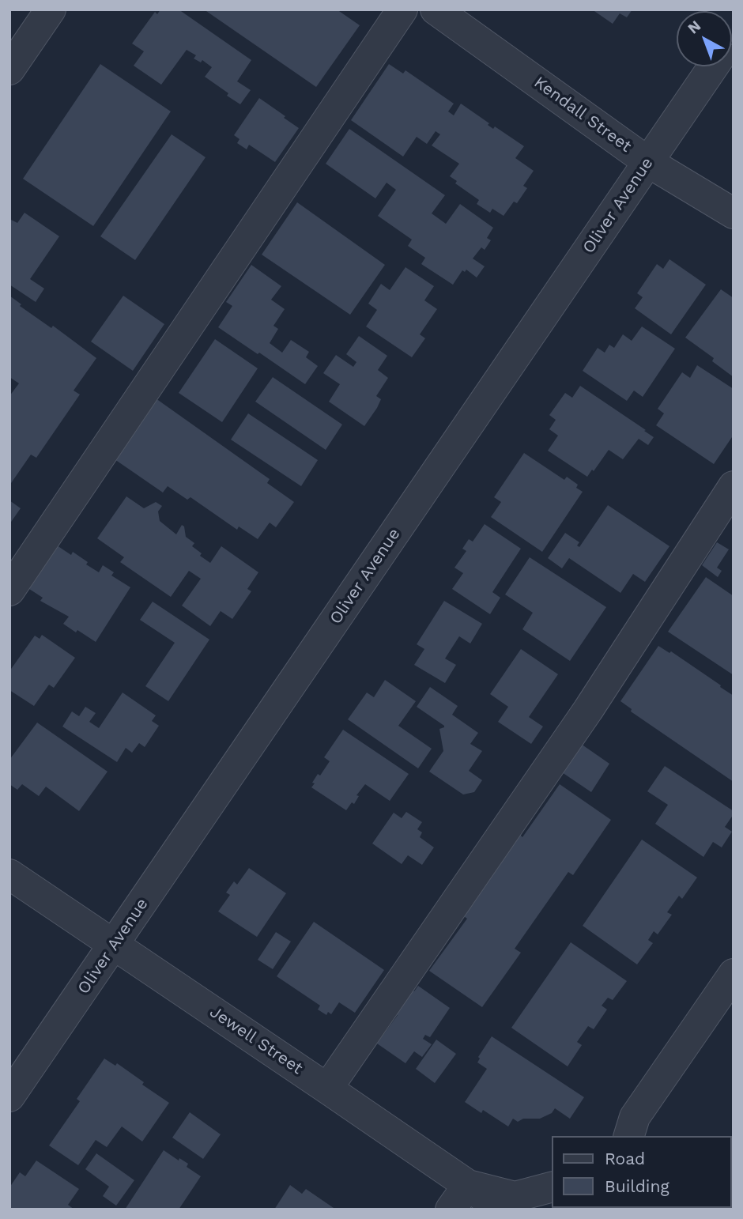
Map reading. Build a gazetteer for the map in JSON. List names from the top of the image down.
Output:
{
  "streets": {
    "street": ["Kendall Street", "Oliver Avenue", "Jewell Street"]
  },
  "crossings": [
    ["Kendall Street", "Oliver Avenue"],
    ["Oliver Avenue", "Jewell Street"]
  ],
  "legend": ["Road", "Building"],
  "north": "top left"
}
